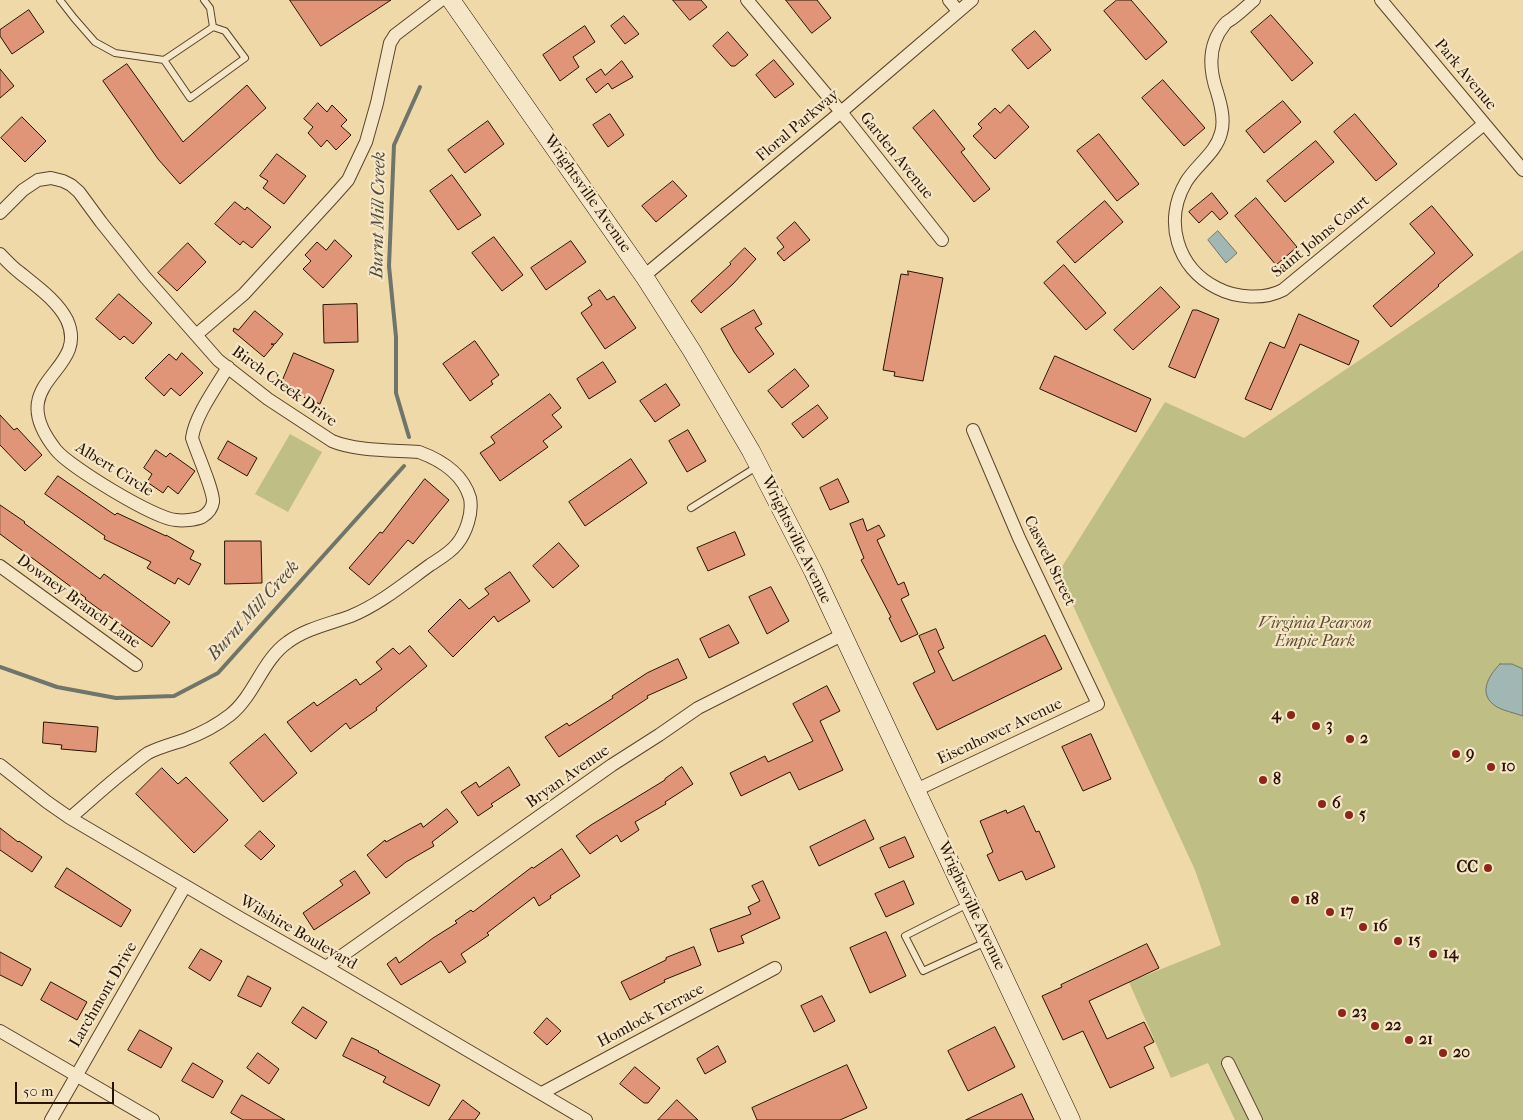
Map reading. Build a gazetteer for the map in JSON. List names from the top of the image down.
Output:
{
  "streets": {
    "street": [
      "Park Avenue",
      "Floral Parkway",
      "Garden Avenue",
      "Wrightsville Avenue",
      "Saint Johns Court",
      "Birch Creek Drive",
      "Albert Circle",
      "Caswell Street",
      "Downey Branch Lane",
      "Eisenhower Avenue",
      "Bryan Avenue",
      "Wilshire Boulevard",
      "Larchmont Drive",
      "Homlock Terrace"
    ]
  },
  "crossings": [
    ["Park Avenue", "Saint Johns Court"],
    ["Floral Parkway", "Garden Avenue"],
    ["Floral Parkway", "Wrightsville Avenue"],
    ["Wrightsville Avenue", "Eisenhower Avenue"],
    ["Wrightsville Avenue", "Bryan Avenue"],
    ["Birch Creek Drive", "Albert Circle"],
    ["Birch Creek Drive", "Wilshire Boulevard"],
    ["Caswell Street", "Eisenhower Avenue"],
    ["Bryan Avenue", "Wilshire Boulevard"],
    ["Wilshire Boulevard", "Larchmont Drive"],
    ["Wilshire Boulevard", "Homlock Terrace"]
  ],
  "water": ["Burnt Mill Creek"],
  "parks": ["Virginia Pearson Empie Park"],
  "places": [
    "4",
    "3",
    "2",
    "9",
    "10",
    "8",
    "6",
    "5",
    "CC",
    "18",
    "17",
    "16",
    "15",
    "14",
    "23",
    "22",
    "21",
    "20"
  ],
  "scale_bar": "50 m"
}
